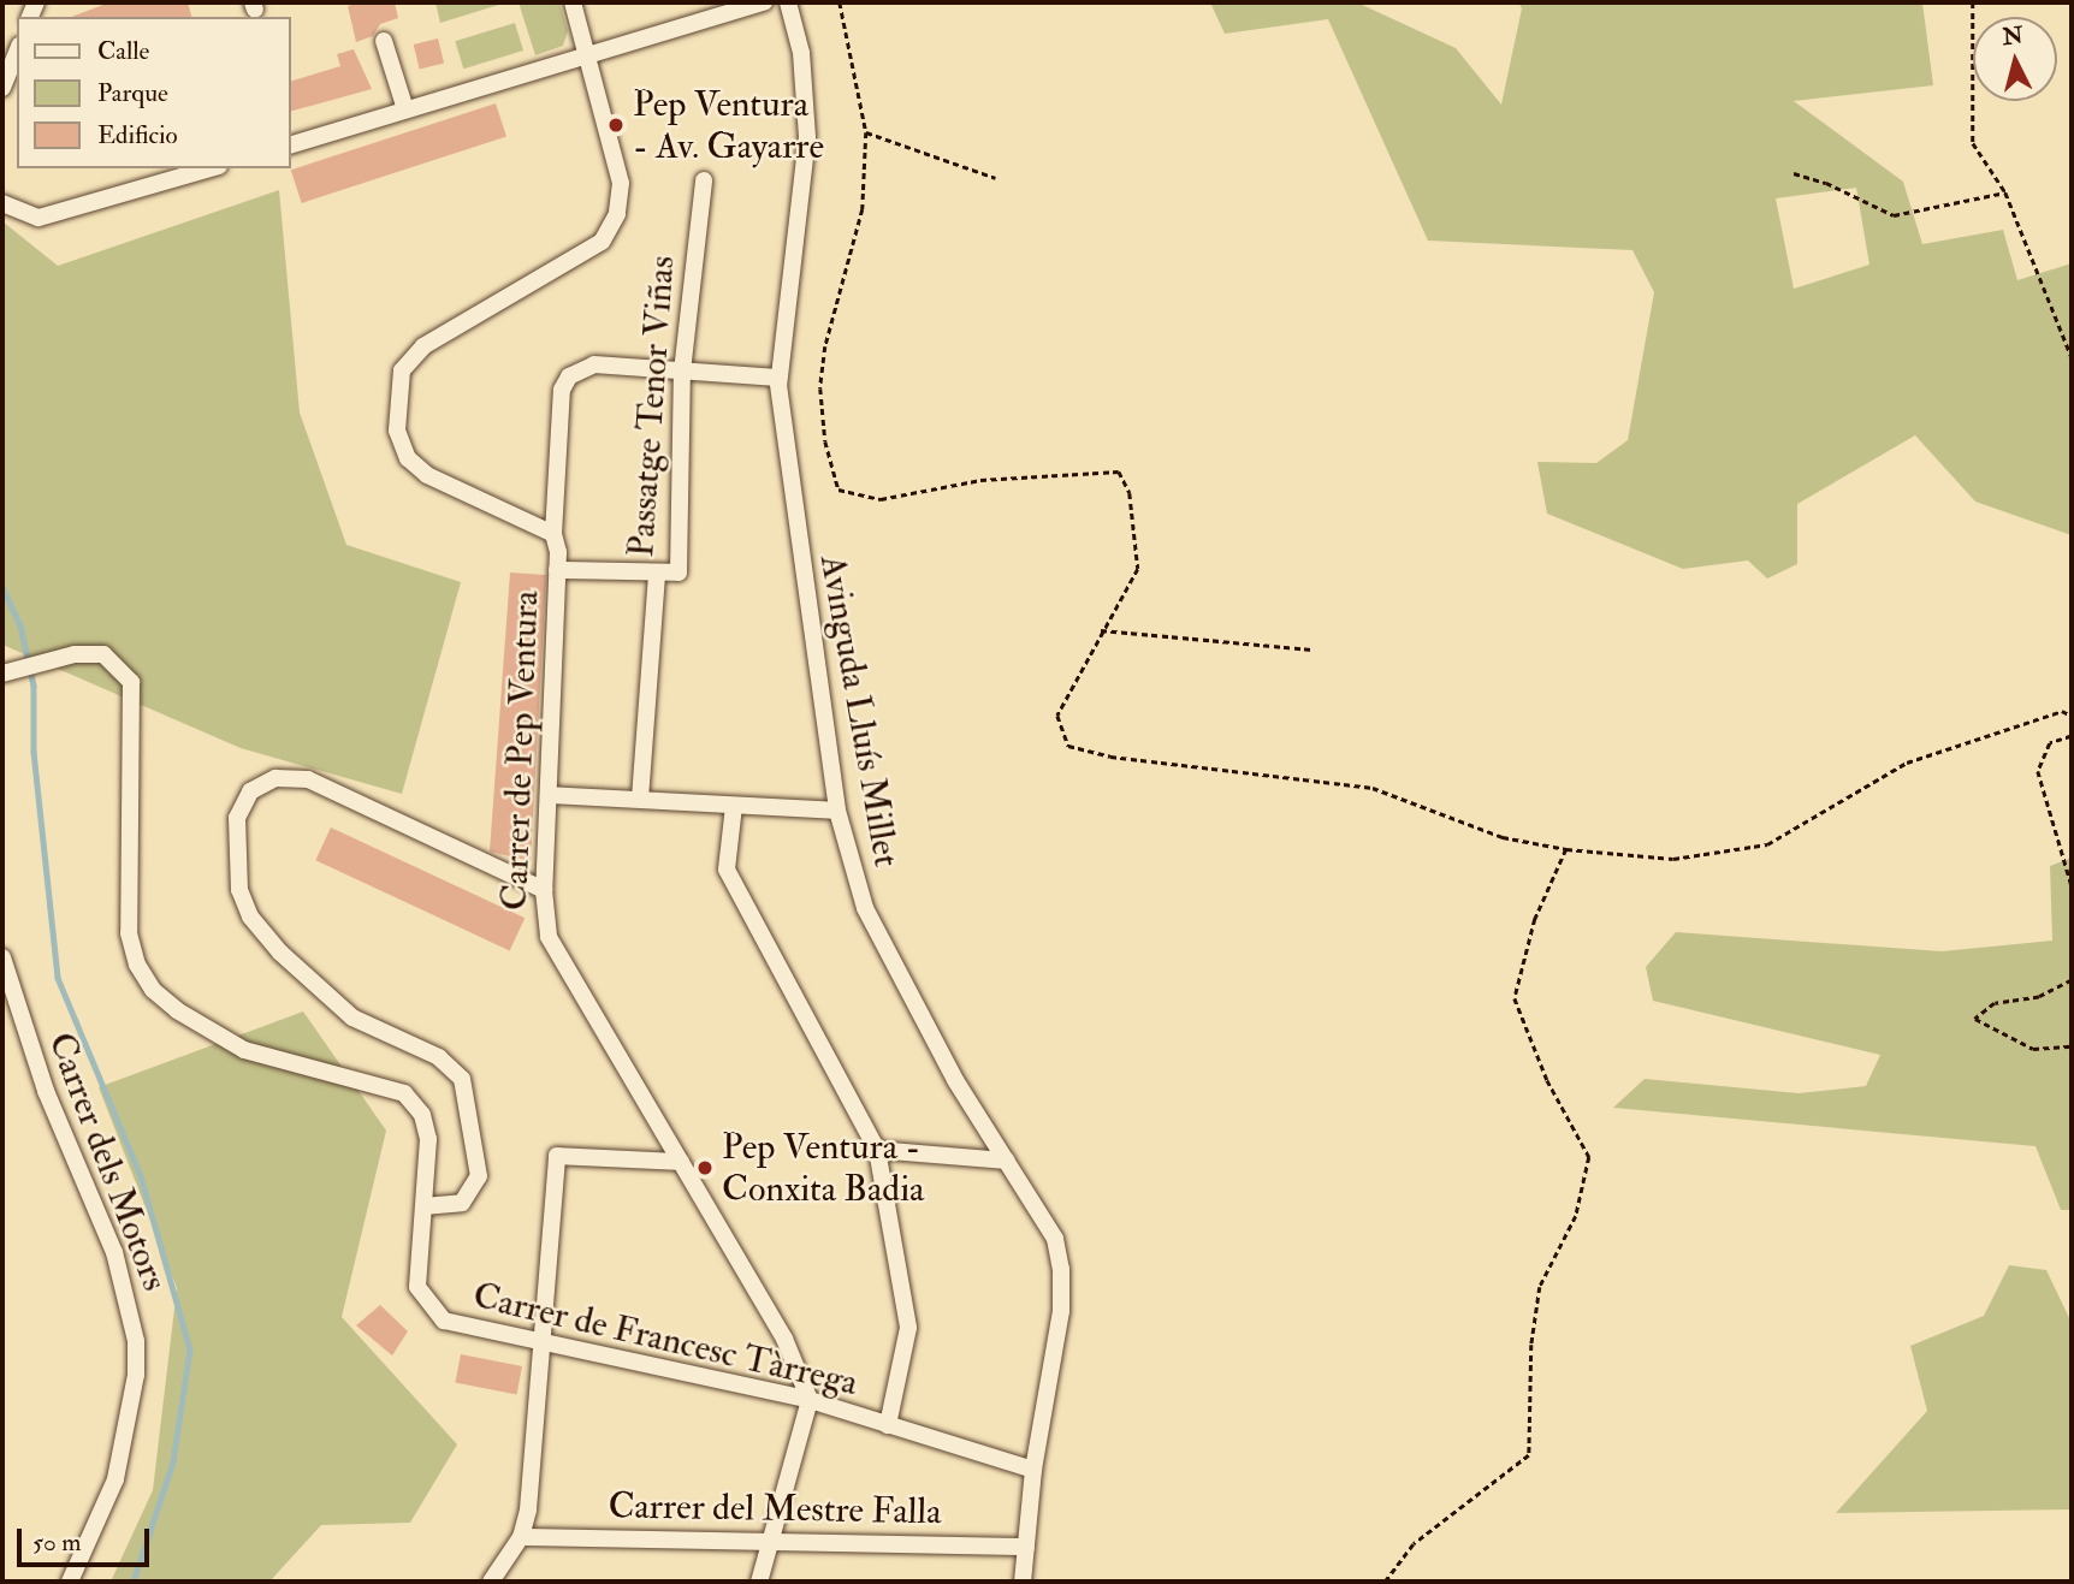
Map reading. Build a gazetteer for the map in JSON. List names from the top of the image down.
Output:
{
  "streets": {
    "street": [
      "Passatge Tenor Viñas",
      "Avinguda Lluís Millet",
      "Carrer de Pep Ventura",
      "Carrer dels Motors",
      "Carrer de Francesc Tàrrega",
      "Carrer del Mestre Falla"
    ]
  },
  "crossings": [
    ["Passatge Tenor Viñas", "Carrer de Pep Ventura"],
    ["Avinguda Lluís Millet", "Carrer de Francesc Tàrrega"],
    ["Avinguda Lluís Millet", "Carrer del Mestre Falla"],
    ["Carrer de Pep Ventura", "Carrer de Francesc Tàrrega"]
  ],
  "places": ["Pep Ventura - Av. Gayarre", "Pep Ventura - Conxita Badia"],
  "legend": ["Calle", "Parque", "Edificio"],
  "scale_bar": "50 m",
  "north": "top"
}
